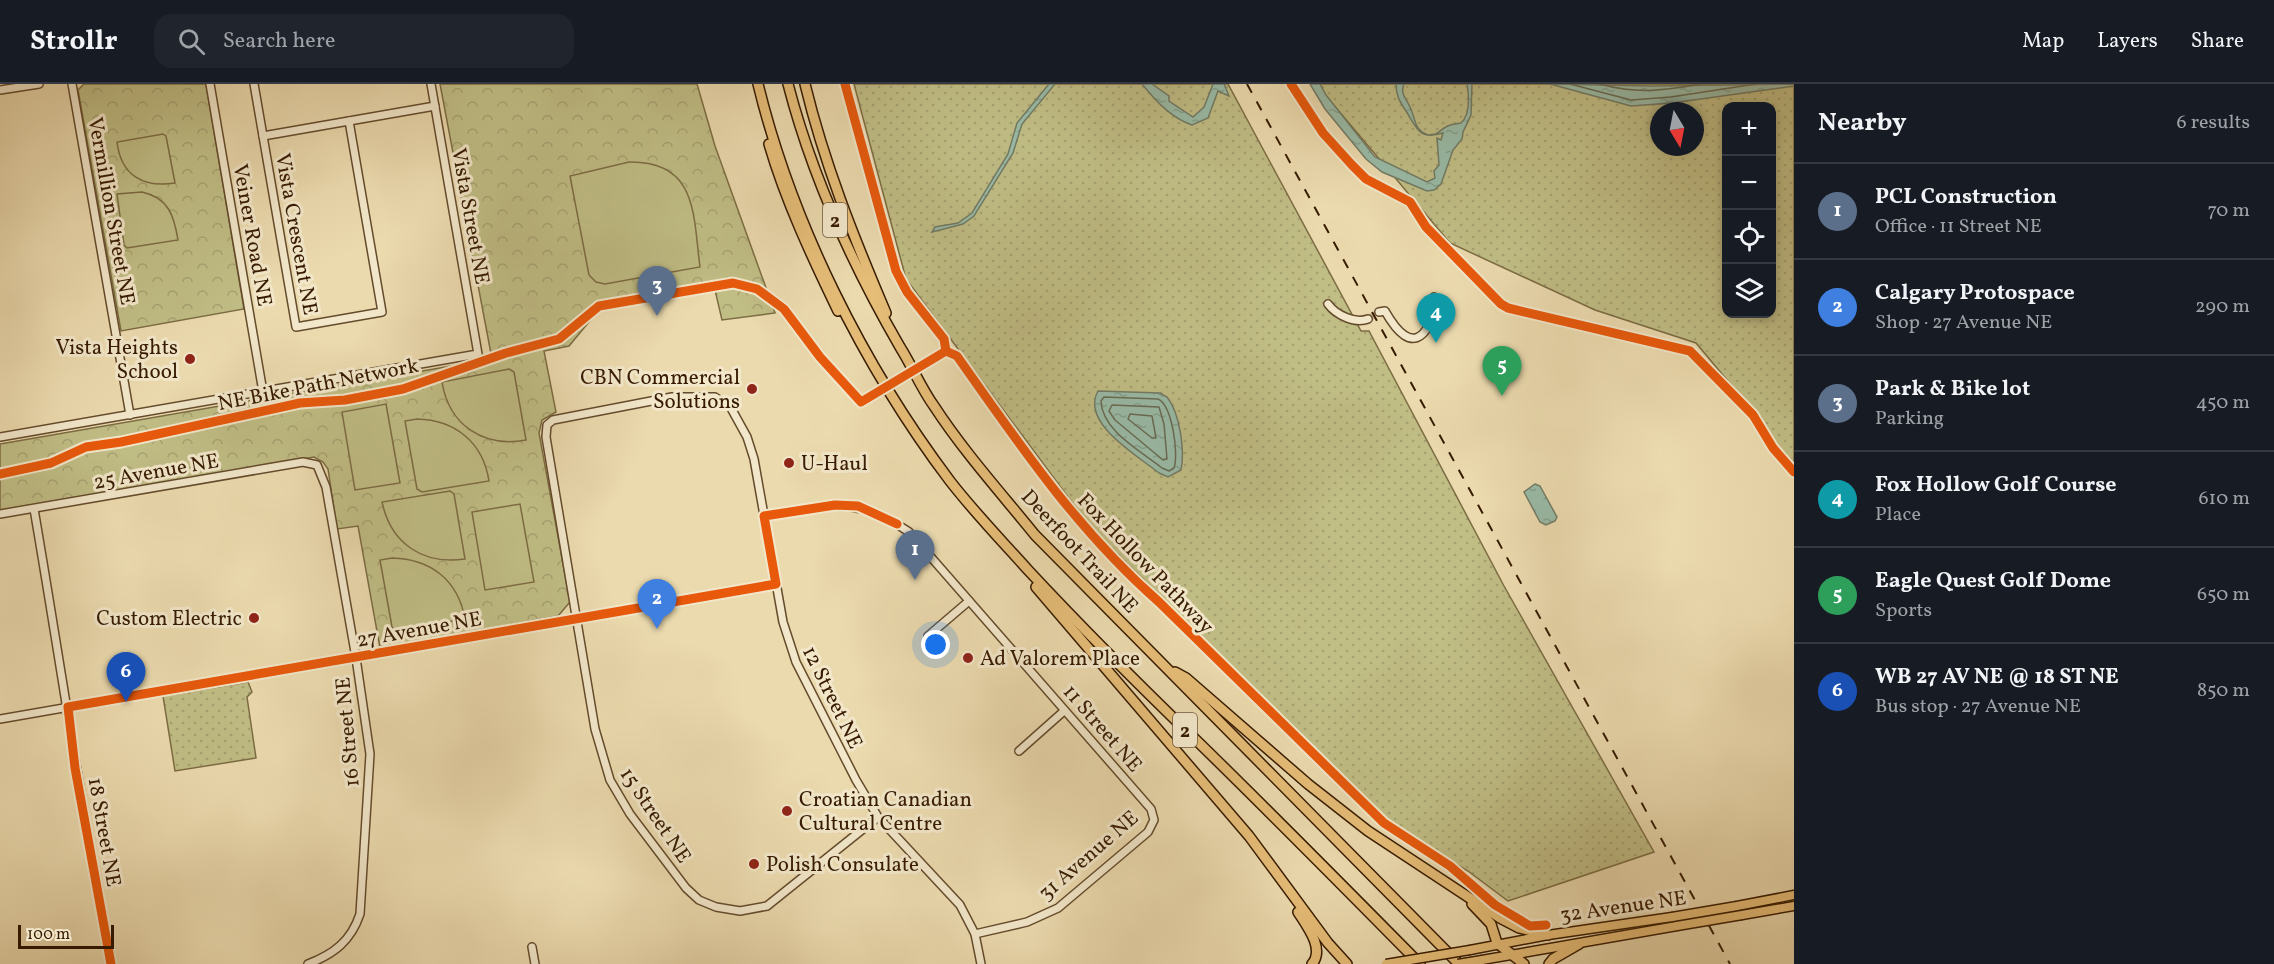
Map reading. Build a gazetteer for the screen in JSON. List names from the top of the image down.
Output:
{
  "streets": {
    "highway": ["2", "Deerfoot Trail NE"],
    "main road": ["32 Avenue NE"],
    "street": [
      "Vermillion Street NE",
      "Vista Street NE",
      "Vista Crescent NE",
      "Veiner Road NE",
      "25 Avenue NE",
      "27 Avenue NE",
      "12 Street NE",
      "11 Street NE",
      "16 Street NE",
      "15 Street NE",
      "18 Street NE",
      "31 Avenue NE"
    ],
    "cycle path": ["NE Bike Path Network", "Fox Hollow Pathway"]
  },
  "crossings": [
    ["Vista Street NE", "Veiner Road NE"],
    ["25 Avenue NE", "16 Street NE"],
    ["25 Avenue NE", "18 Street NE"],
    ["Deerfoot Trail NE", "32 Avenue NE"],
    ["27 Avenue NE", "12 Street NE"],
    ["27 Avenue NE", "16 Street NE"],
    ["27 Avenue NE", "15 Street NE"],
    ["27 Avenue NE", "18 Street NE"],
    ["12 Street NE", "11 Street NE"],
    ["12 Street NE", "15 Street NE"],
    ["12 Street NE", "31 Avenue NE"],
    ["11 Street NE", "31 Avenue NE"]
  ],
  "places": [
    "Vista Heights School",
    "CBN Commercial Solutions",
    "U-Haul",
    "Custom Electric",
    "Ad Valorem Place",
    "Croatian Canadian Cultural Centre",
    "Polish Consulate"
  ],
  "scale_bar": "100 m",
  "north": "bottom",
  "page": {
    "header": "Strollr",
    "search": "Search here",
    "nav": ["Map", "Layers", "Share"],
    "heading": ["Nearby", "6 results"],
    "map_buttons": ["+", "−"],
    "list": [
      {
        "mark": "1",
        "name": "PCL Construction",
        "note": "Office · 11 Street NE",
        "value": "70 m"
      },
      {
        "mark": "2",
        "name": "Calgary Protospace",
        "note": "Shop · 27 Avenue NE",
        "value": "290 m"
      },
      {
        "mark": "3",
        "name": "Park & Bike lot",
        "note": "Parking",
        "value": "450 m"
      },
      {
        "mark": "4",
        "name": "Fox Hollow Golf Course",
        "note": "Place",
        "value": "610 m"
      },
      {
        "mark": "5",
        "name": "Eagle Quest Golf Dome",
        "note": "Sports",
        "value": "650 m"
      },
      {
        "mark": "6",
        "name": "WB 27 AV NE @ 18 ST NE",
        "note": "Bus stop · 27 Avenue NE",
        "value": "850 m"
      }
    ],
    "pins": [
      "3",
      "4",
      "5",
      "1",
      "2",
      "6"
    ],
    "scale": "100 m"
  }
}
